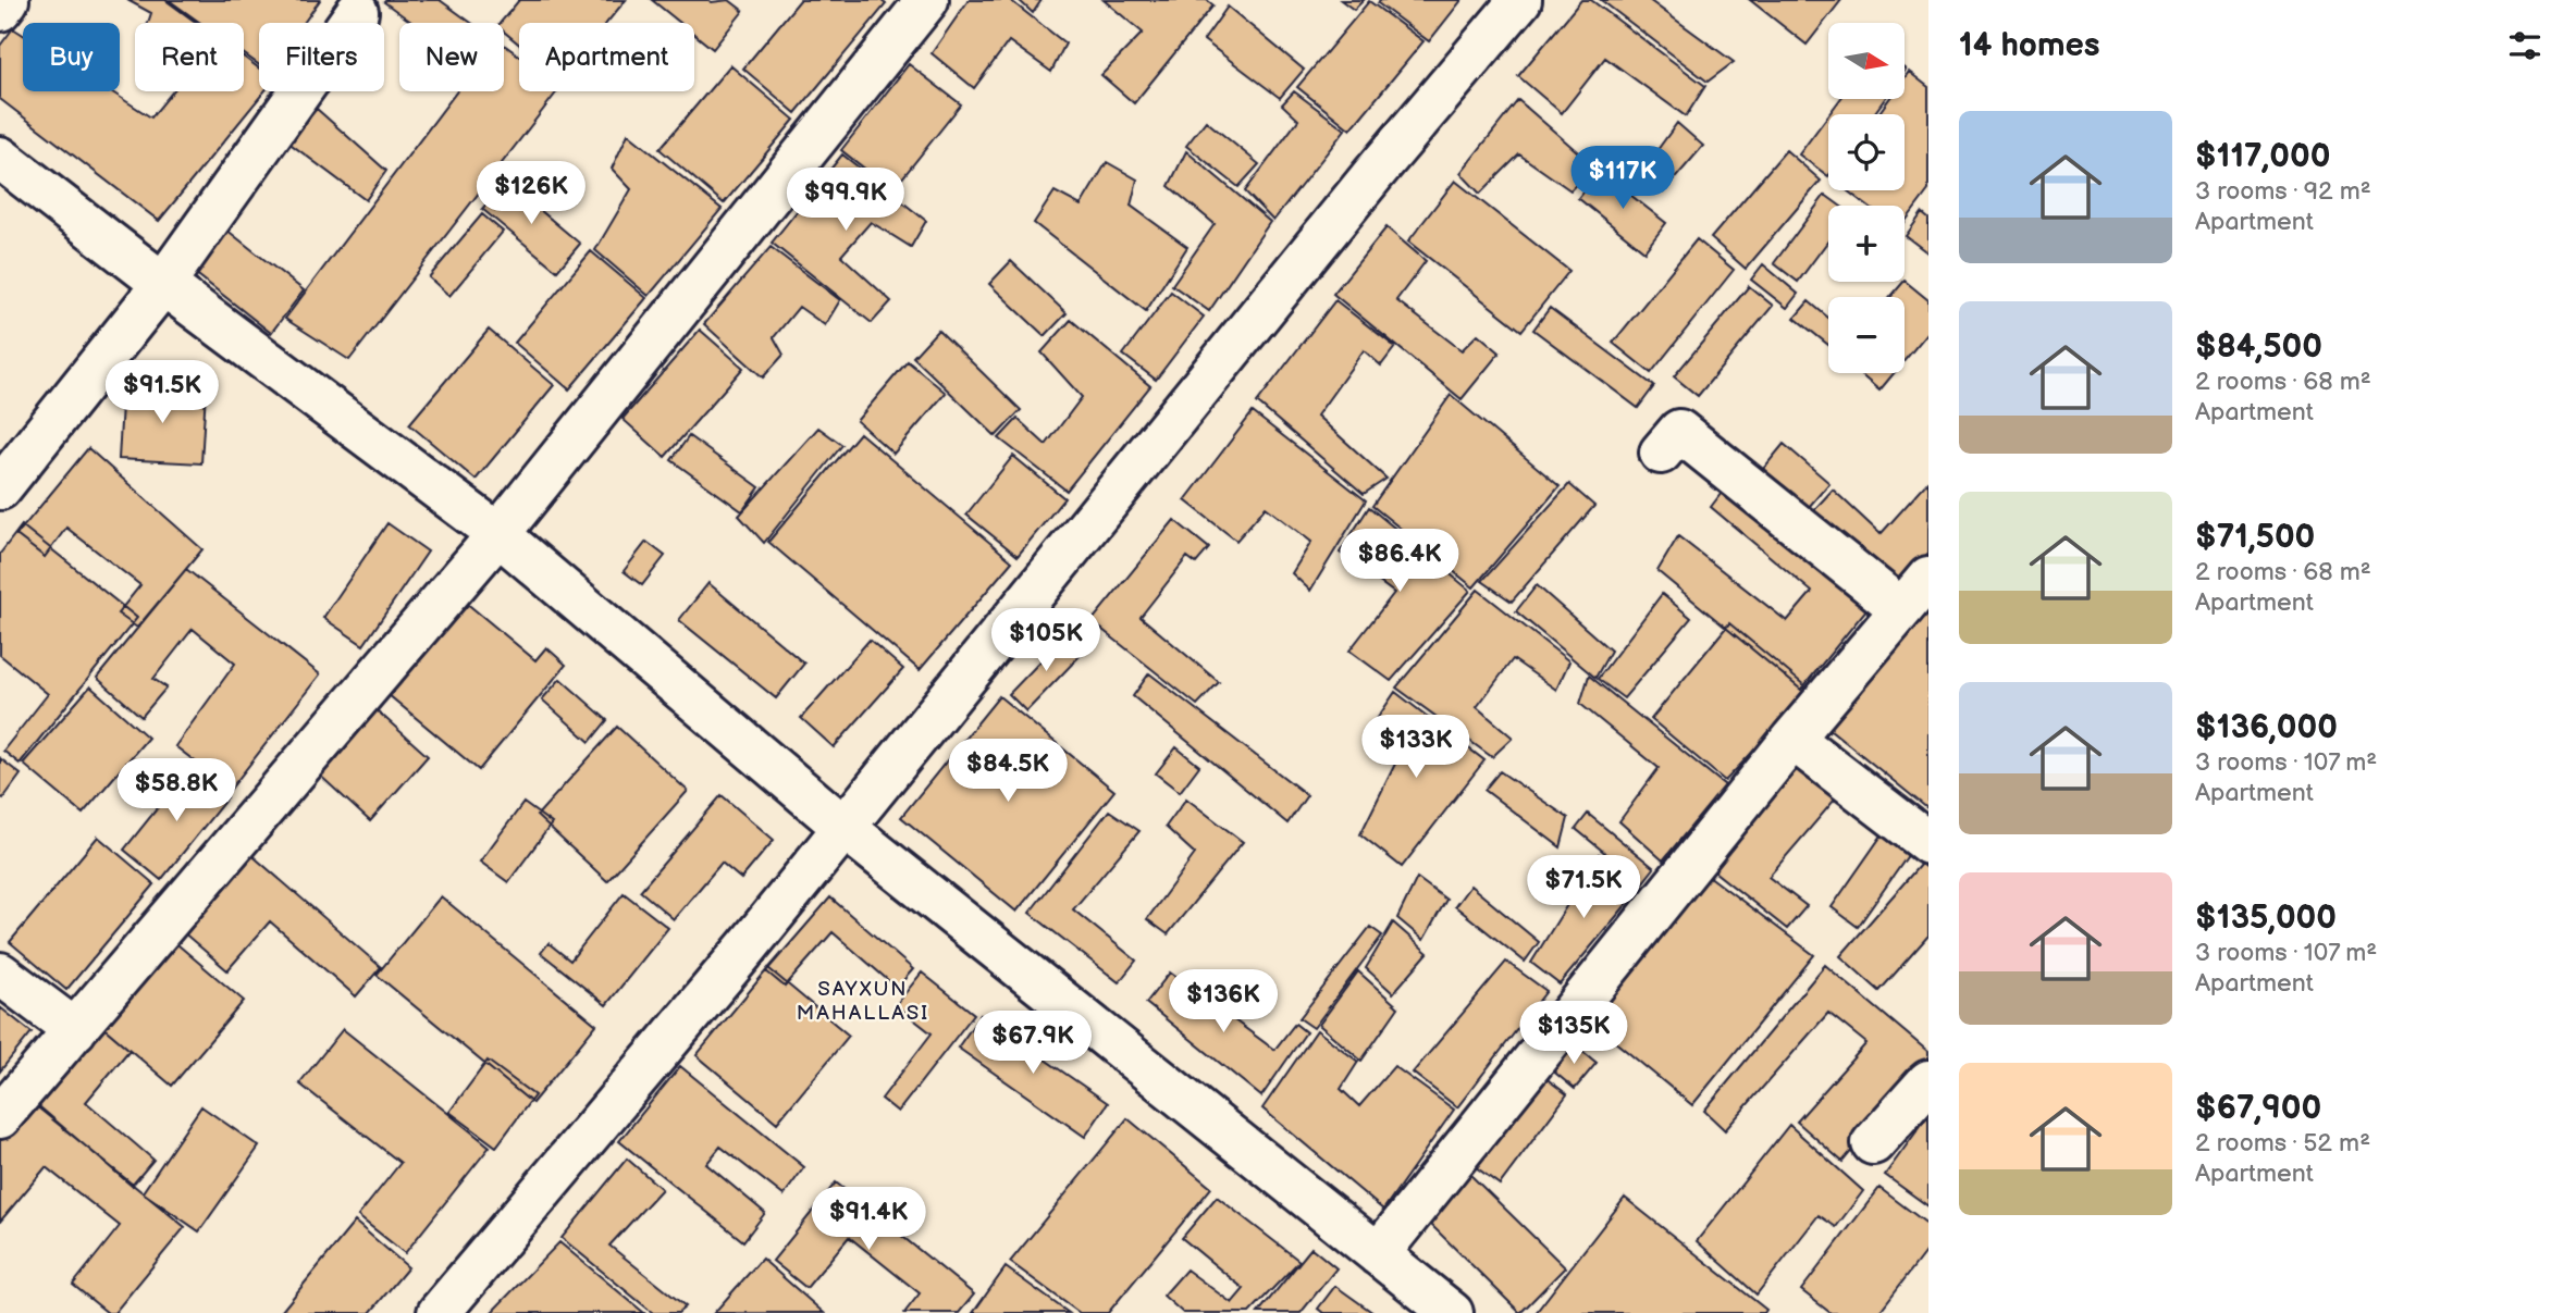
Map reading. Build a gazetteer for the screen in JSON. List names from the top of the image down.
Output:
{
  "districts": ["SAYXUN MAHALLASI"],
  "north": "right",
  "page": {
    "heading": "14 homes",
    "map_buttons": ["+", "−"],
    "chip": [
      "Buy",
      "Rent",
      "Filters",
      "New",
      "Apartment"
    ],
    "list": [
      {
        "name": "$117,000",
        "note": "3 rooms · 92 m² · Apartment"
      },
      {
        "name": "$84,500",
        "note": "2 rooms · 68 m² · Apartment"
      },
      {
        "name": "$71,500",
        "note": "2 rooms · 68 m² · Apartment"
      },
      {
        "name": "$136,000",
        "note": "3 rooms · 107 m² · Apartment"
      },
      {
        "name": "$135,000",
        "note": "3 rooms · 107 m² · Apartment"
      },
      {
        "name": "$67,900",
        "note": "2 rooms · 52 m² · Apartment"
      }
    ],
    "price": [
      "$117K",
      "$126K",
      "$99.9K",
      "$91.5K",
      "$86.4K",
      "$105K",
      "$133K",
      "$84.5K",
      "$58.8K",
      "$71.5K",
      "$136K",
      "$135K",
      "$67.9K",
      "$91.4K"
    ]
  }
}
